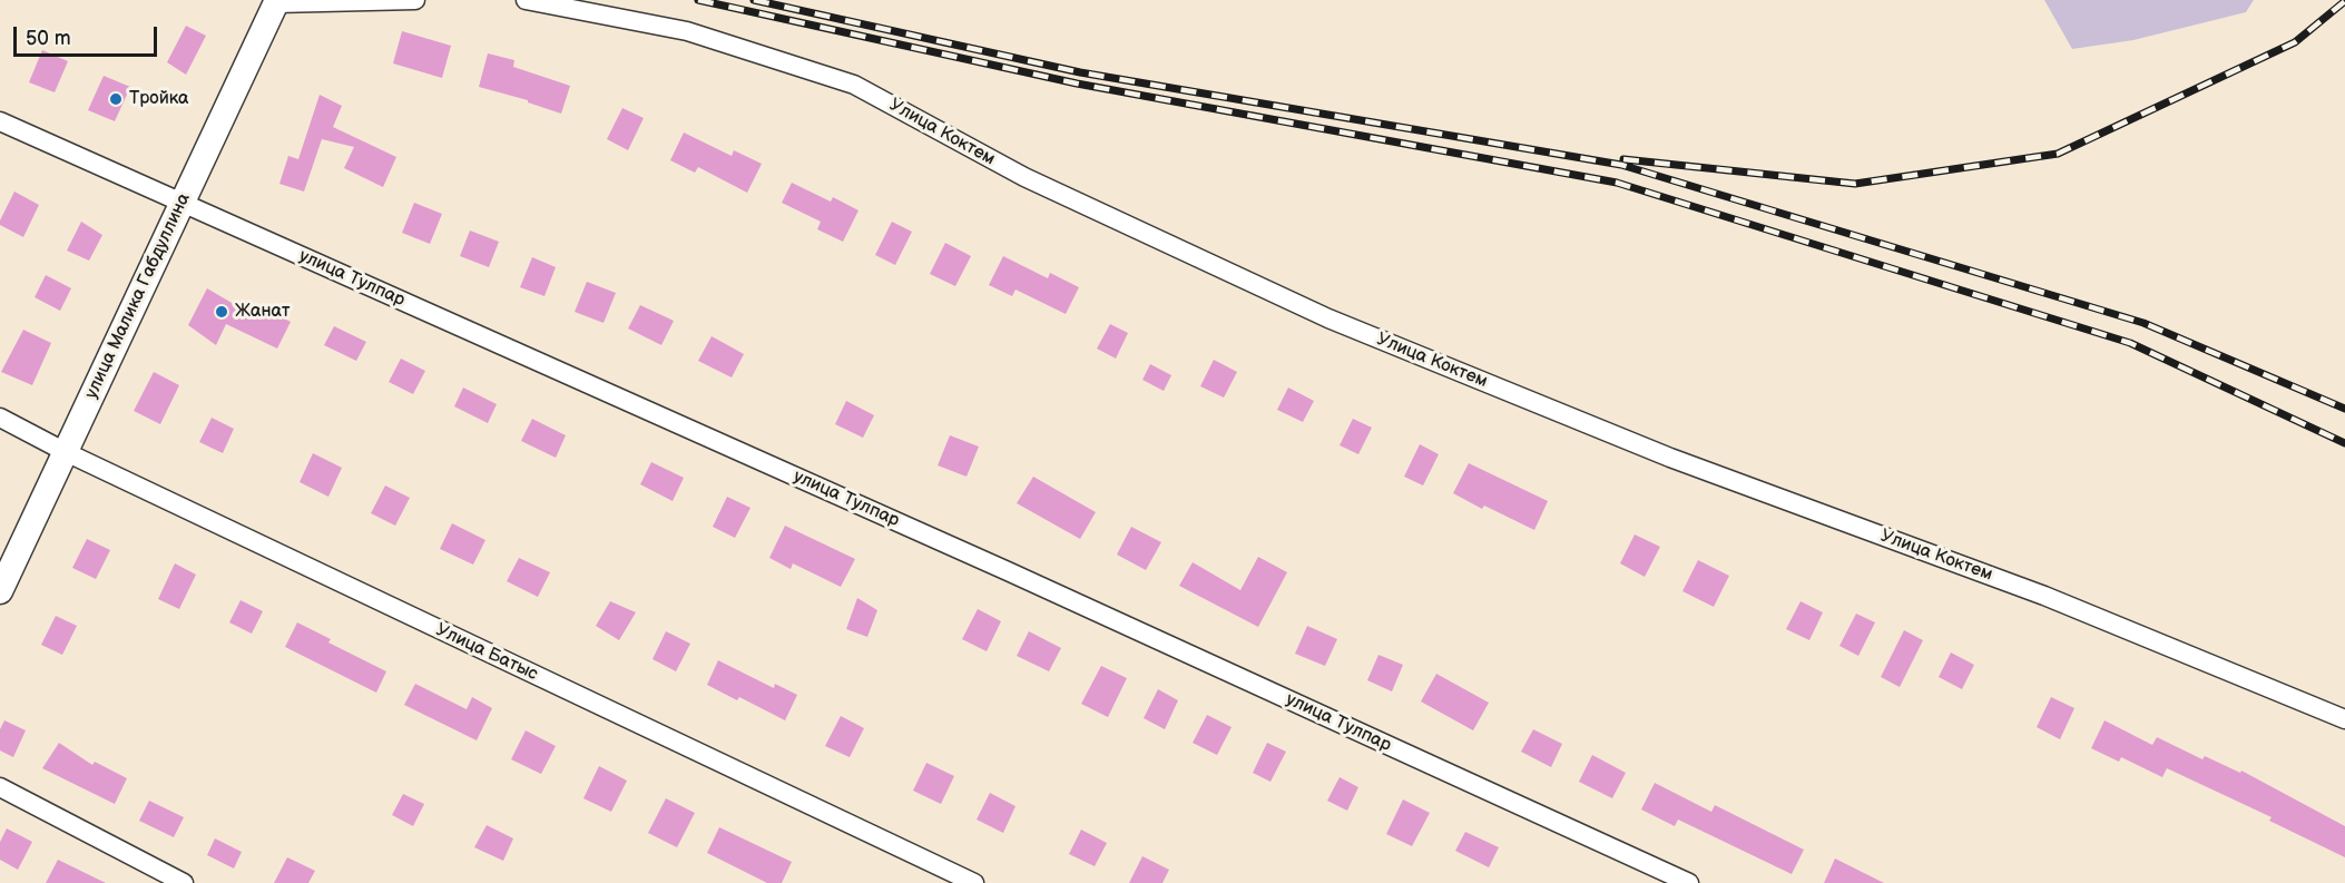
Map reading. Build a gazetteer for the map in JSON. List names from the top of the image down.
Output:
{
  "streets": {
    "main road": ["улица Малика Габдуллина"],
    "street": ["Улица Коктем", "улица Тулпар", "Улица Батыс"]
  },
  "crossings": [
    ["улица Тулпар", "улица Малика Габдуллина"],
    ["улица Малика Габдуллина", "Улица Батыс"]
  ],
  "places": ["Тройка", "Жанат"],
  "scale_bar": "50 m"
}
